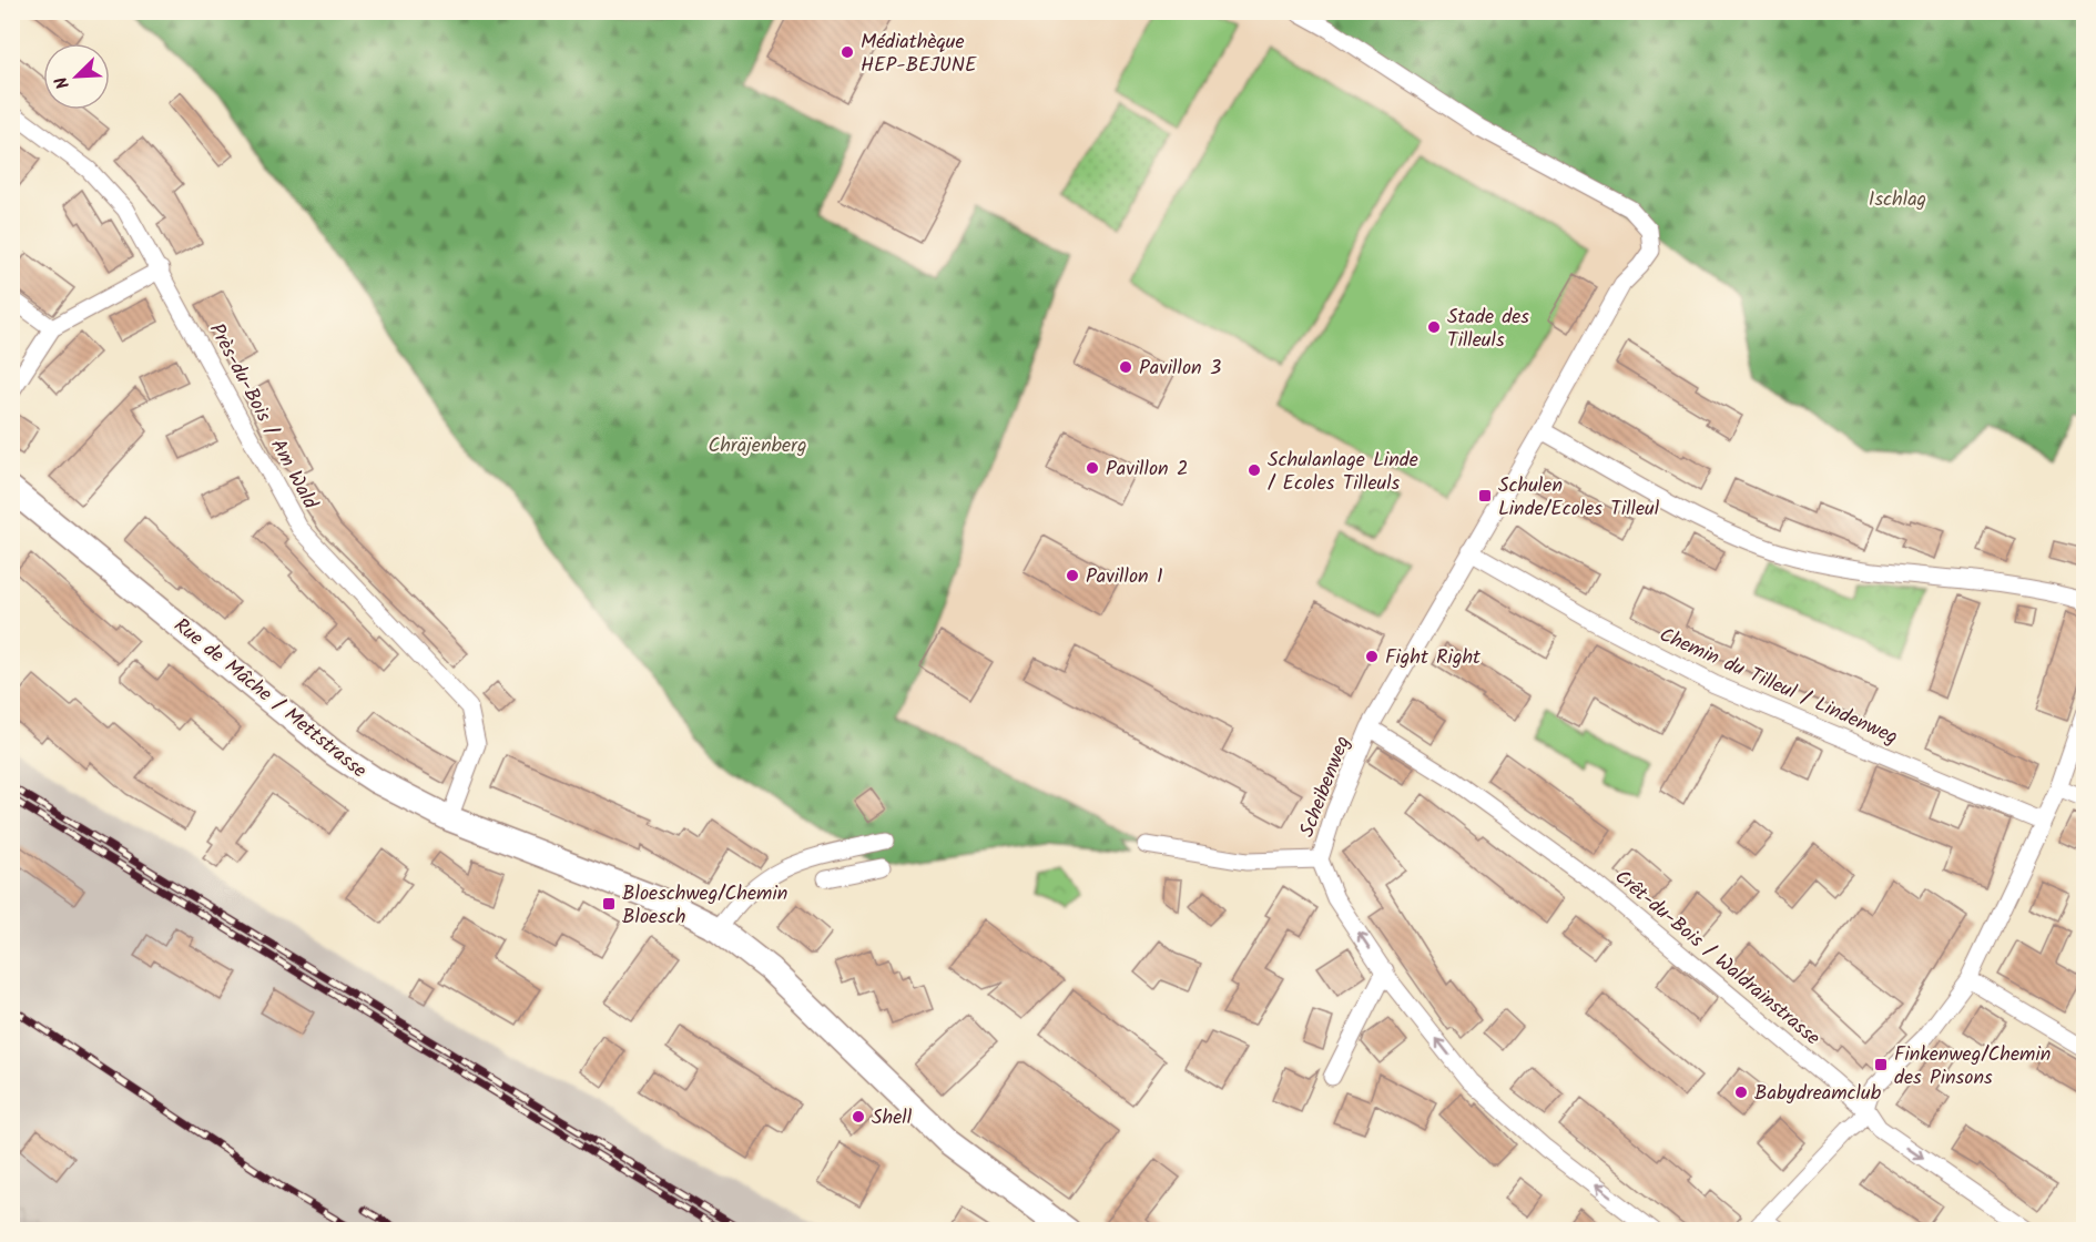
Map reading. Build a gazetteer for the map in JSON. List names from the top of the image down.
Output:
{
  "streets": {
    "main road": ["Rue de Mâche / Mettstrasse"],
    "street": [
      "Près-du-Bois / Am Wald",
      "Chemin du Tilleul / Lindenweg",
      "Scheibenweg",
      "Crêt-du-Bois / Waldrainstrasse"
    ]
  },
  "crossings": [
    ["Près-du-Bois / Am Wald", "Rue de Mâche / Mettstrasse"],
    ["Chemin du Tilleul / Lindenweg", "Scheibenweg"],
    ["Scheibenweg", "Crêt-du-Bois / Waldrainstrasse"]
  ],
  "parks": ["Ischlag", "Chräjenberg"],
  "places": {
    "other": [
      "Médiathèque HEP-BEJUNE",
      "Stade des Tilleuls",
      "Pavillon 3",
      "Pavillon 2",
      "Schulanlage Linde / Ecoles Tilleuls",
      "Pavillon 1",
      "Fight Right",
      "Babydreamclub",
      "Shell"
    ],
    "transit": ["Schulen Linde/Ecoles Tilleul", "Bloeschweg/Chemin Bloesch", "Finkenweg/Chemin des Pinsons"]
  },
  "north": "bottom left"
}
